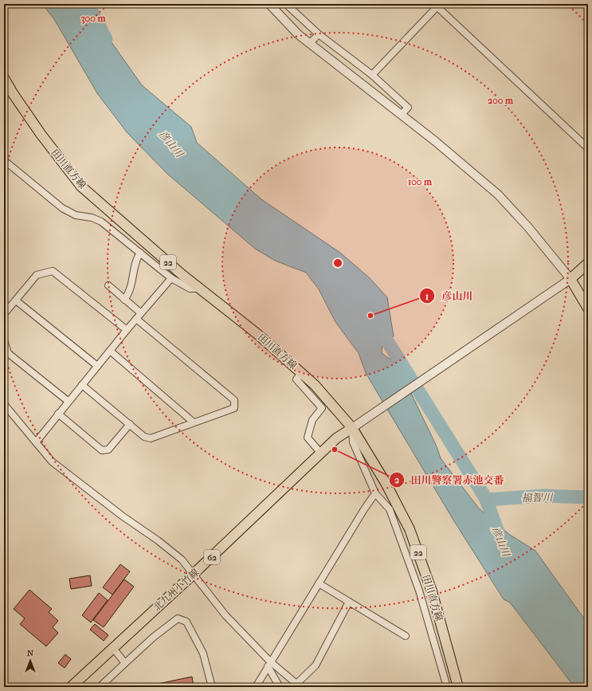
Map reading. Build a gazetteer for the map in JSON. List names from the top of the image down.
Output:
{
  "streets": {
    "main road": [
      "田川直方線",
      "22",
      "62",
      "北九州小竹線"
    ]
  },
  "crossings": [
    ["田川直方線", "北九州小竹線"]
  ],
  "water": ["彦山川", "福智川"],
  "places": ["彦山川", "田川警察署赤池交番"],
  "north": "top",
  "rings": ["300 m", "200 m", "100 m"]
}
